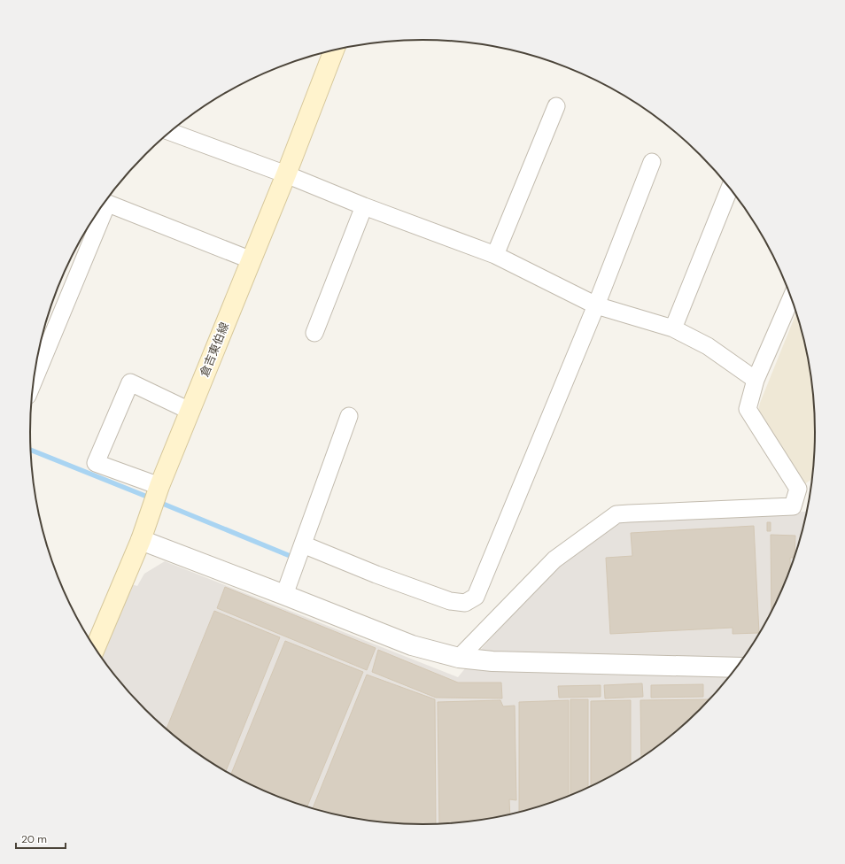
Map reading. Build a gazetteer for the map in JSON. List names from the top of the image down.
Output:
{
  "streets": {
    "main road": ["倉吉東伯線"]
  },
  "scale_bar": "20 m"
}
